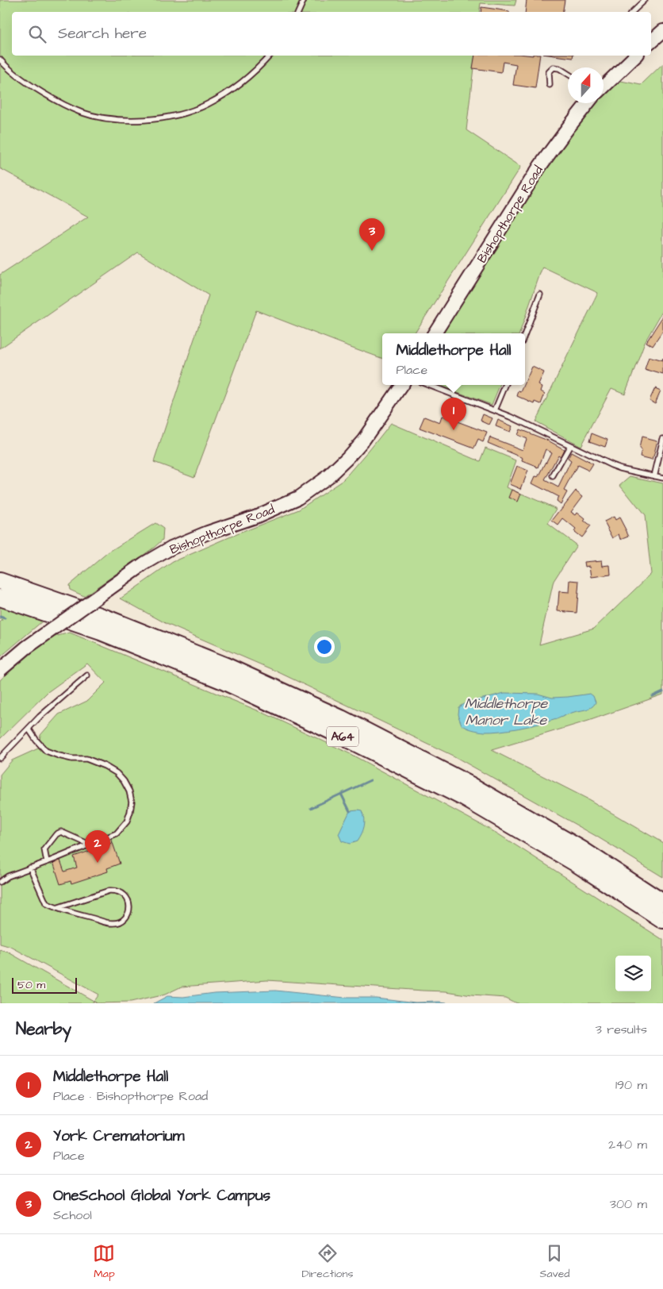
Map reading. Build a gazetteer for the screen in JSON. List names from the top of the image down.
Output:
{
  "streets": {
    "highway": ["A64"],
    "street": ["Bishopthorpe Road"]
  },
  "water": ["Middlethorpe Manor Lake"],
  "scale_bar": "50 m",
  "north": "top",
  "page": {
    "search": "Search here",
    "pins": ["3", "1", "2"],
    "popup": ["Middlethorpe Hall", "Place"],
    "scale": "50 m",
    "heading": ["Nearby", "3 results"],
    "list": [
      {
        "mark": "1",
        "name": "Middlethorpe Hall",
        "note": "Place · Bishopthorpe Road",
        "value": "190 m"
      },
      {
        "mark": "2",
        "name": "York Crematorium",
        "note": "Place",
        "value": "240 m"
      },
      {
        "mark": "3",
        "name": "OneSchool Global York Campus",
        "note": "School",
        "value": "300 m"
      }
    ],
    "nav": ["Map", "Directions", "Saved"]
  }
}
